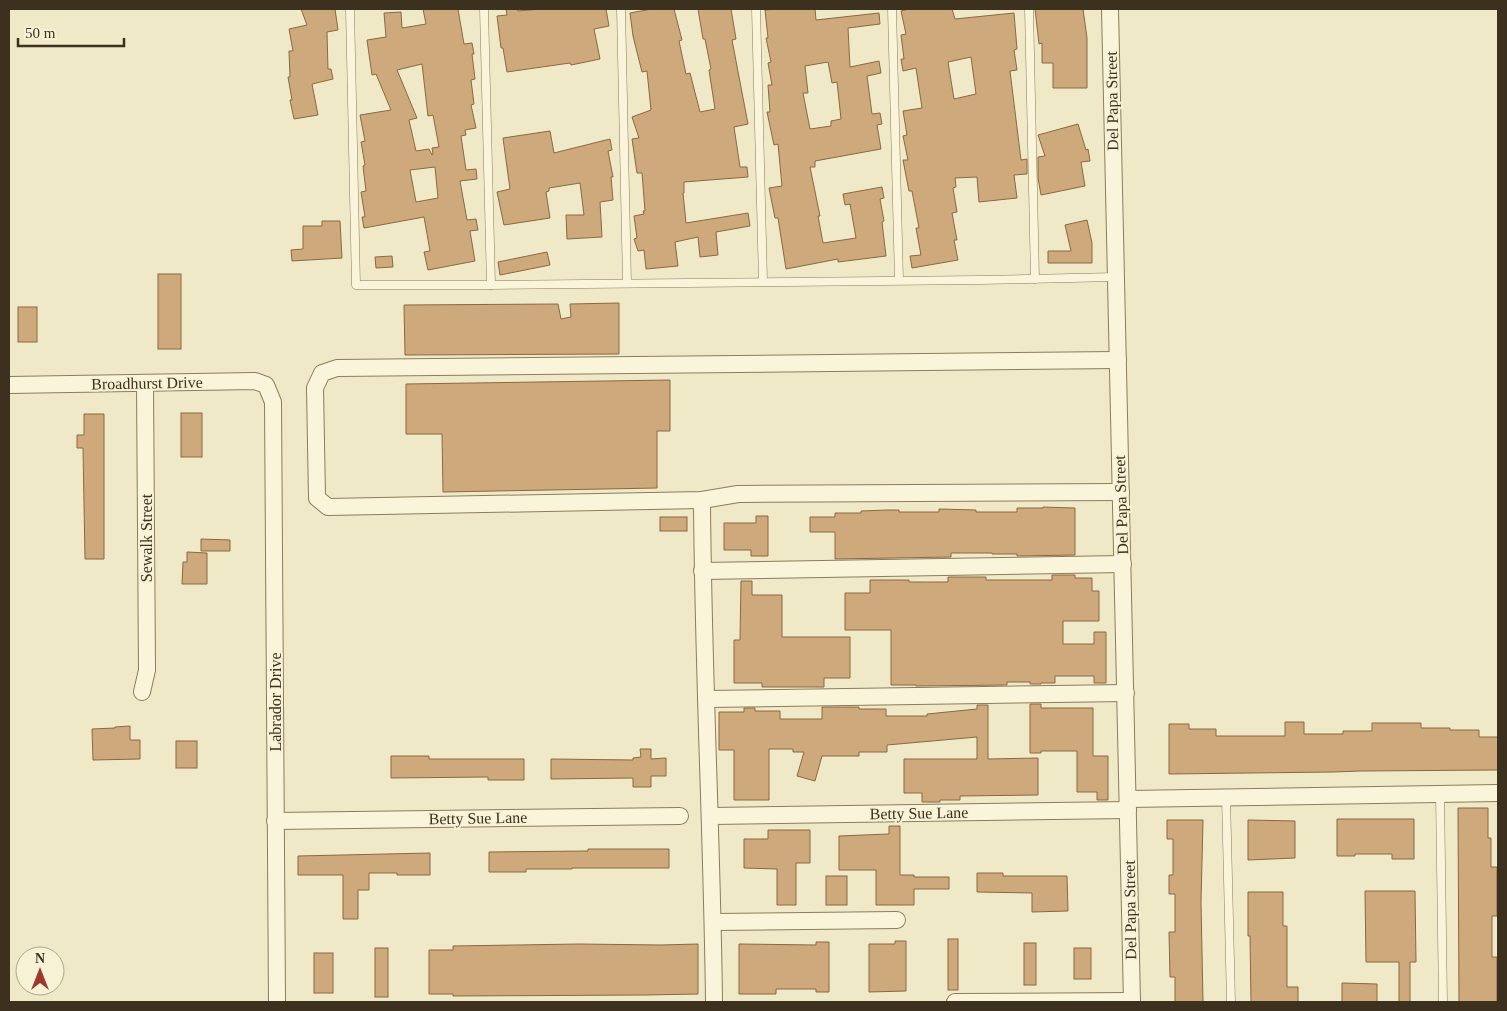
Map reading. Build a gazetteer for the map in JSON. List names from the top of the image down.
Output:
{
  "streets": {
    "street": [
      "Del Papa Street",
      "Broadhurst Drive",
      "Sewalk Street",
      "Labrador Drive",
      "Betty Sue Lane"
    ]
  },
  "crossings": [
    ["Del Papa Street", "Betty Sue Lane"],
    ["Broadhurst Drive", "Sewalk Street"],
    ["Broadhurst Drive", "Labrador Drive"],
    ["Labrador Drive", "Betty Sue Lane"]
  ],
  "scale_bar": "50 m",
  "north": "top"
}
